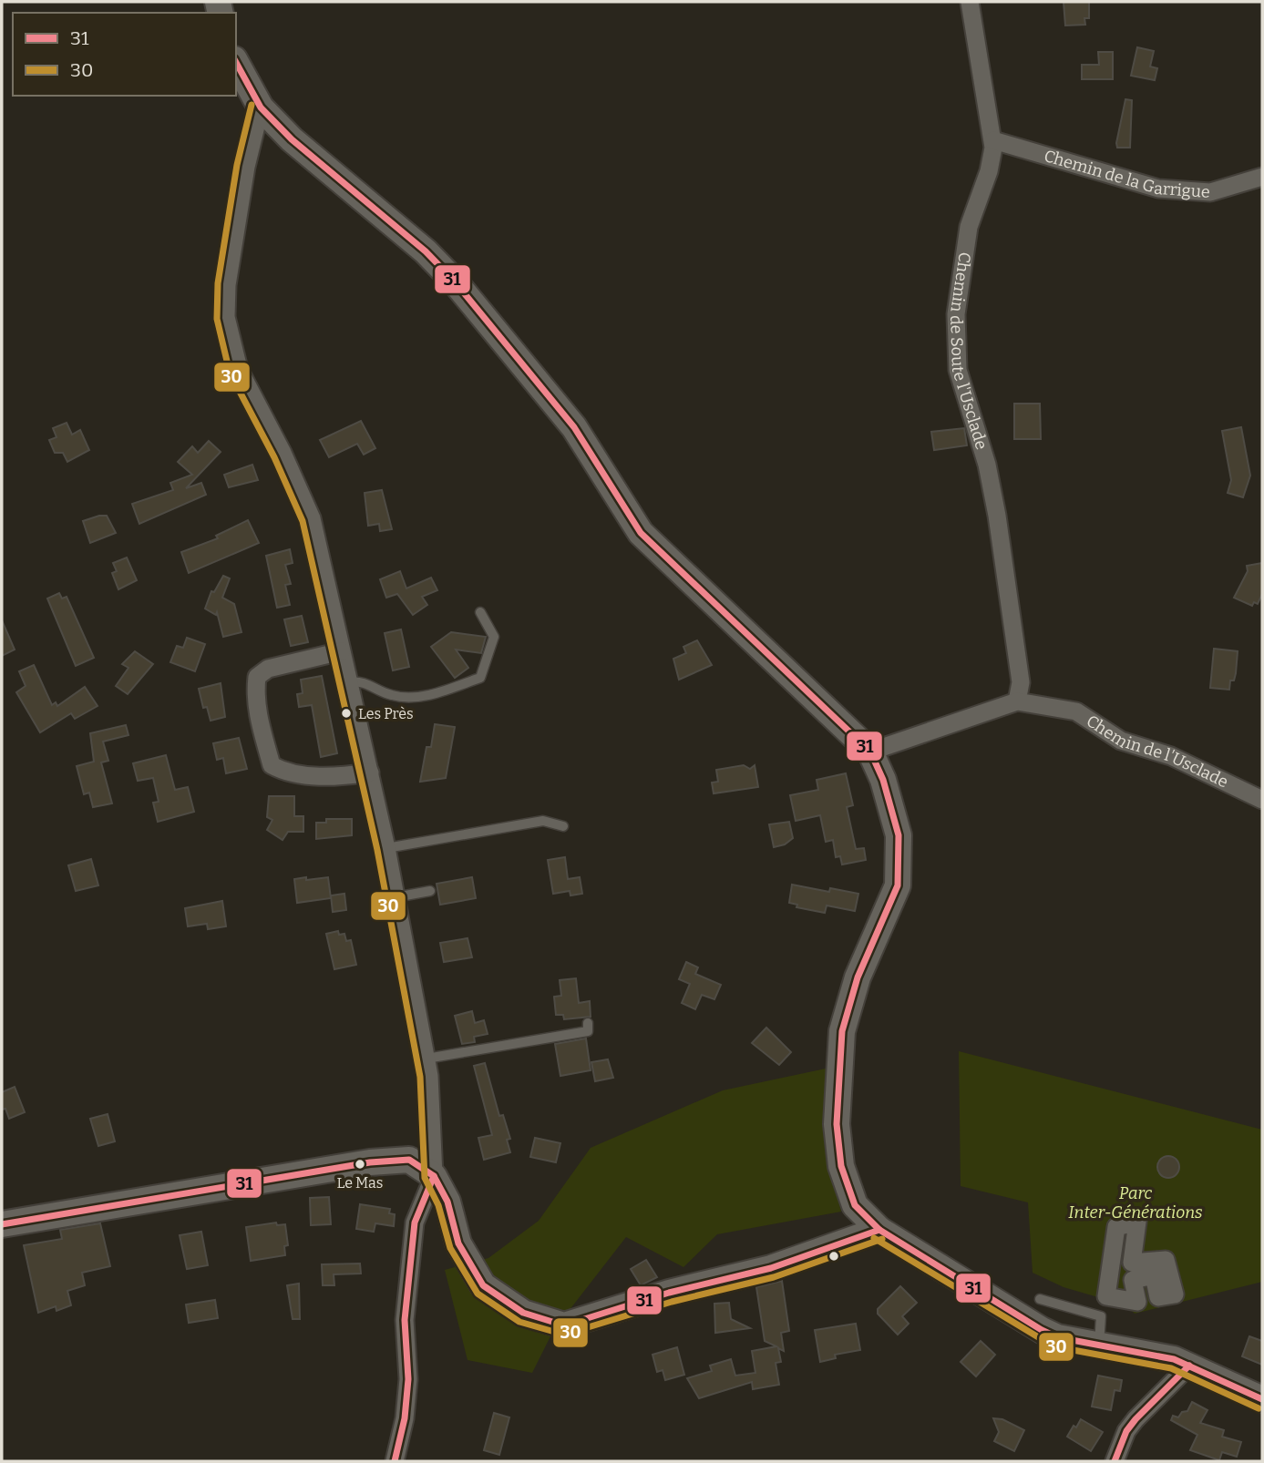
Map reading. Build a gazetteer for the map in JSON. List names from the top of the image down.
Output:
{
  "streets": {
    "street": ["Chemin de la Garrigue", "Chemin de Soute l'Usclade", "Chemin de l'Usclade"]
  },
  "crossings": [
    ["Chemin de la Garrigue", "Chemin de Soute l'Usclade"],
    ["Chemin de Soute l'Usclade", "Chemin de l'Usclade"]
  ],
  "parks": ["Parc Inter-Générations"],
  "places": ["Les Près", "Le Mas"],
  "lines": ["transit line 31", "transit line 30"],
  "legend": ["31", "30"]
}
